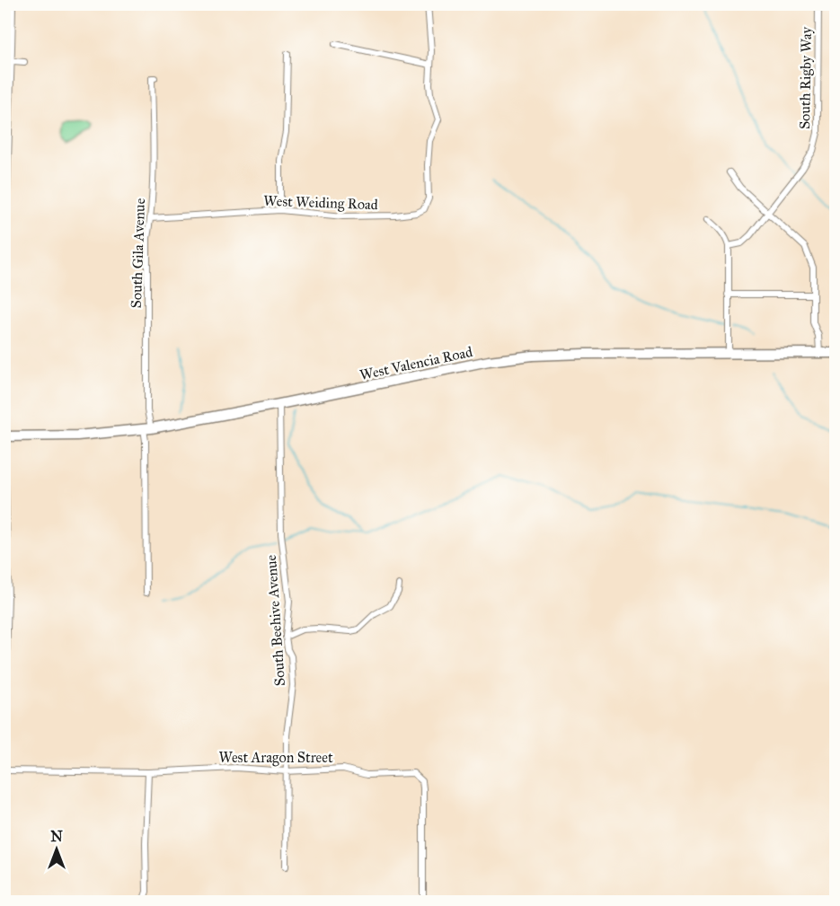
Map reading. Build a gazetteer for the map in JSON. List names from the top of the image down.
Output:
{
  "streets": {
    "main road": ["West Valencia Road"],
    "street": [
      "South Rigby Way",
      "West Weiding Road",
      "South Gila Avenue",
      "South Beehive Avenue",
      "West Aragon Street"
    ]
  },
  "crossings": [
    ["West Weiding Road", "South Gila Avenue"],
    ["South Gila Avenue", "West Valencia Road"],
    ["West Valencia Road", "South Beehive Avenue"],
    ["South Beehive Avenue", "West Aragon Street"]
  ],
  "north": "top"
}
